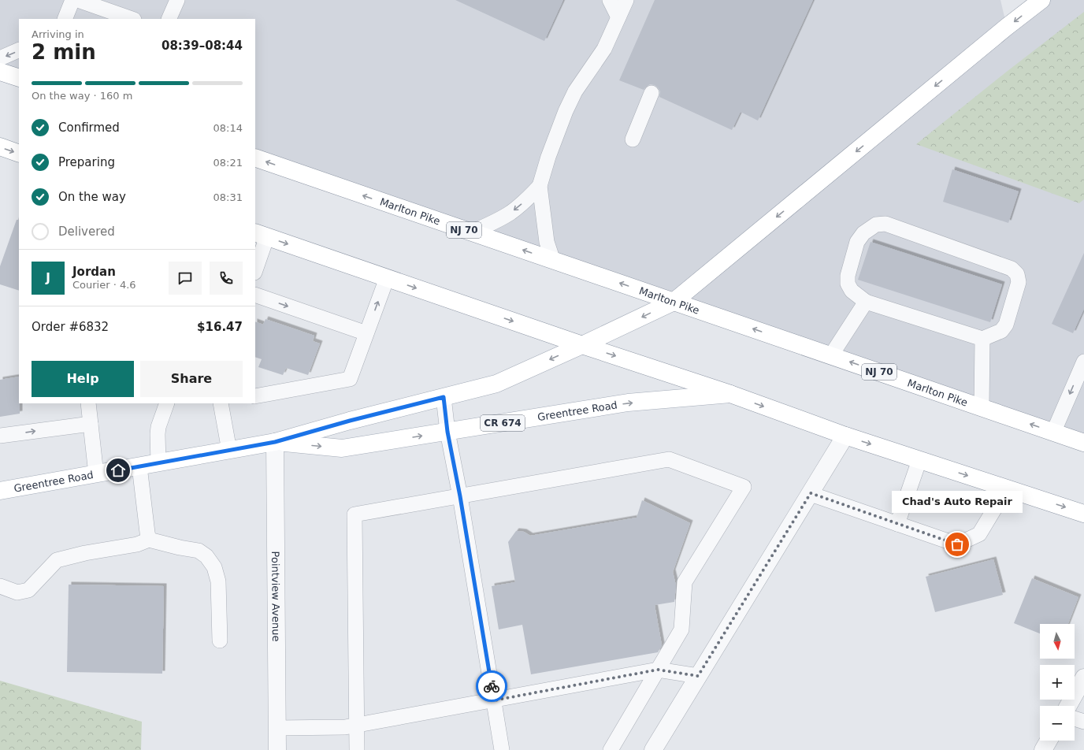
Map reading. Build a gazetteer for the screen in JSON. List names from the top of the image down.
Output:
{
  "streets": {
    "main road": [
      "Marlton Pike",
      "NJ 70",
      "Greentree Road",
      "CR 674"
    ],
    "street": ["Pointview Avenue"]
  },
  "crossings": [
    ["Marlton Pike", "Greentree Road"],
    ["Greentree Road", "Pointview Avenue"]
  ],
  "places": ["Chad's Auto Repair"],
  "north": "bottom",
  "page": {
    "heading": ["2 min", "Arriving in", "08:39–08:44"],
    "panel": [
      "Jordan",
      "Courier · 4.6",
      "Order #6832",
      "$16.47"
    ],
    "bar": "On the way · 160 m",
    "list": [
      ["Confirmed", "08:14"],
      ["Preparing", "08:21"],
      ["On the way", "08:31"],
      "Delivered"
    ],
    "round": "J",
    "buttons": ["Help", "Share"],
    "bubble": "Chad's Auto Repair",
    "map_buttons": ["+", "−"]
  }
}
